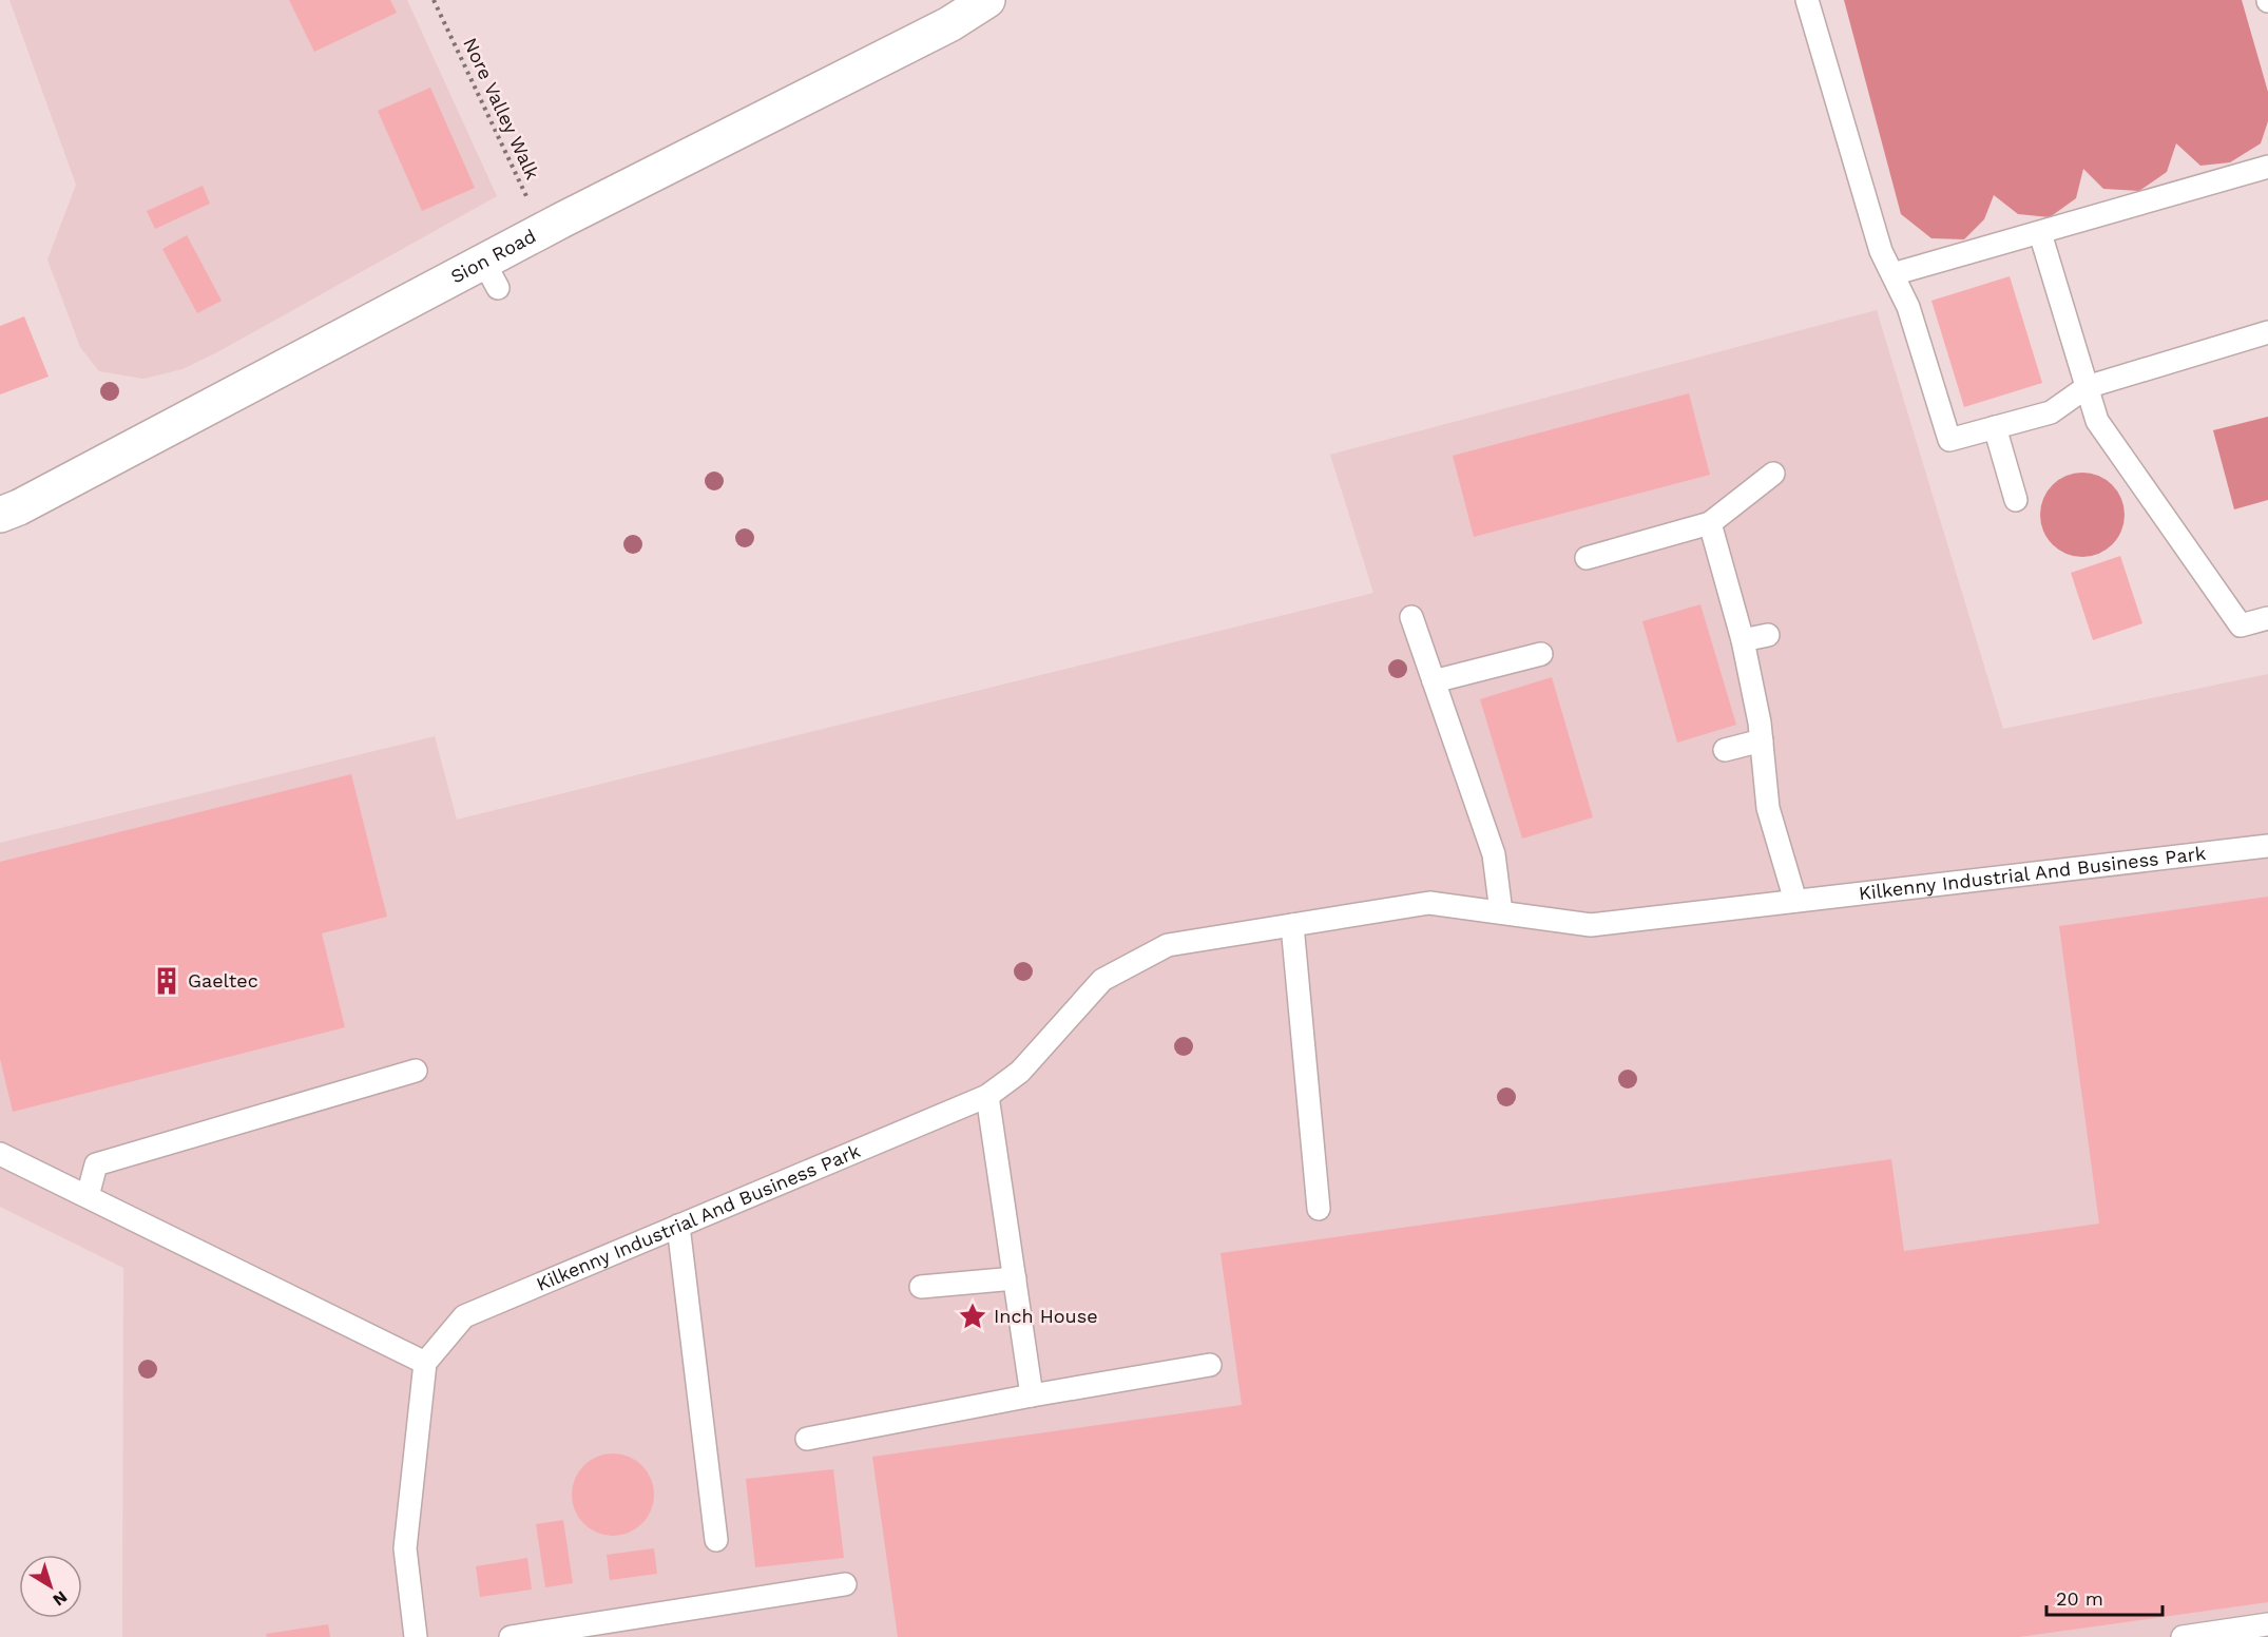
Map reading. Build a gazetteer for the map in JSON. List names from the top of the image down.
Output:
{
  "streets": {
    "street": ["Sion Road"],
    "lane": ["Kilkenny Industrial And Business Park"],
    "path": ["Nore Valley Walk"]
  },
  "crossings": [
    ["Nore Valley Walk", "Sion Road"]
  ],
  "places": {
    "building": ["Gaeltec"],
    "place": ["Inch House"]
  },
  "scale_bar": "20 m",
  "north": "bottom right"
}
